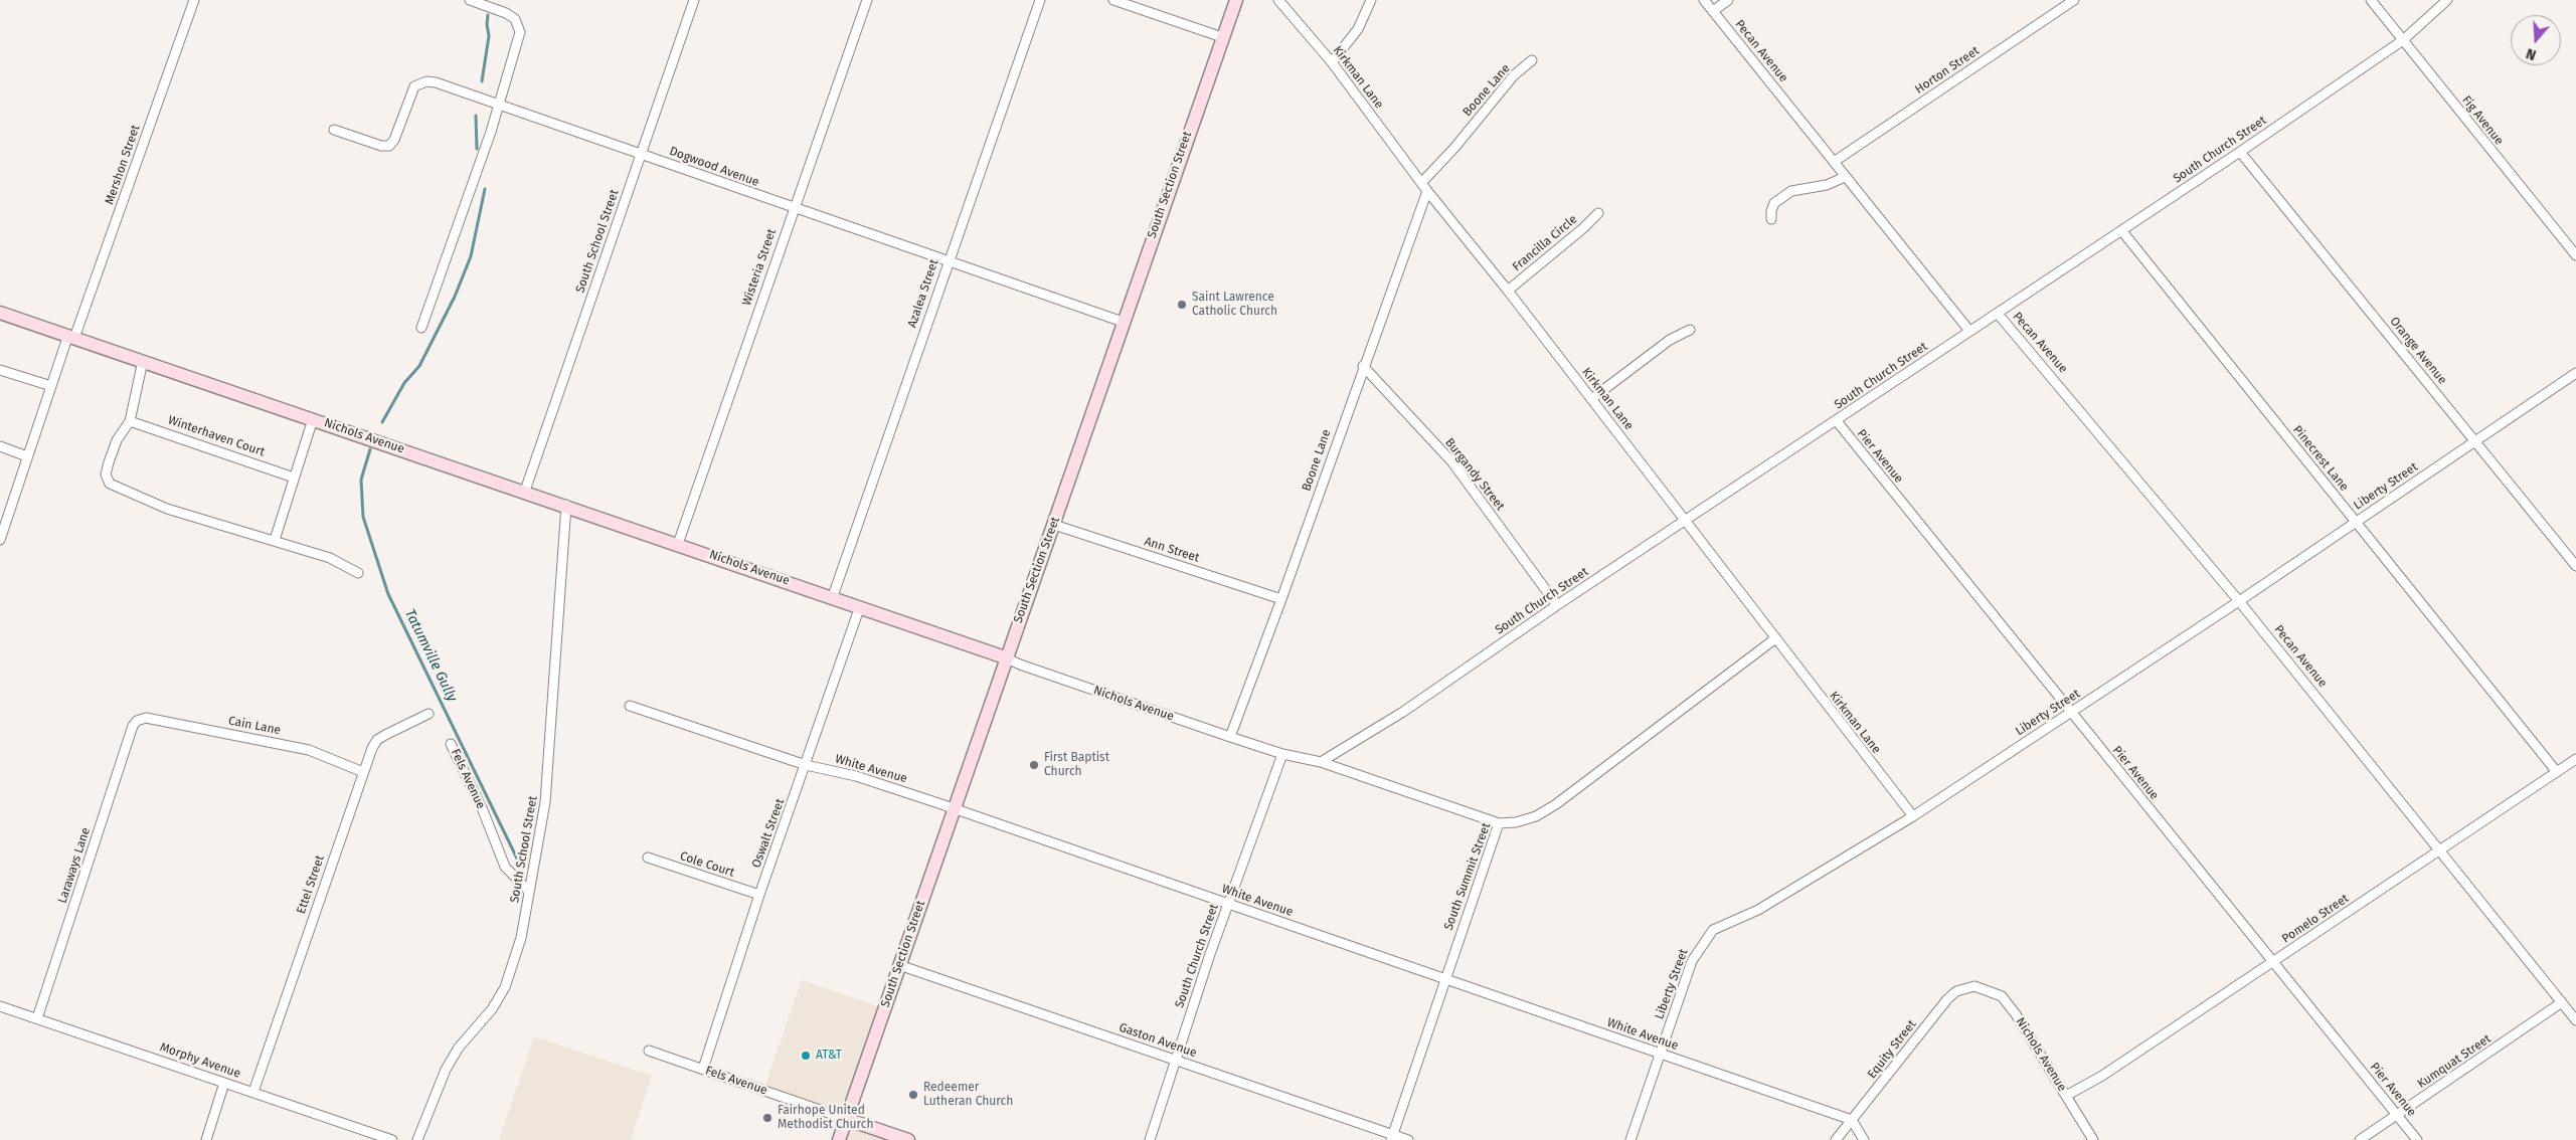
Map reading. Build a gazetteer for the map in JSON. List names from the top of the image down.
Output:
{
  "streets": {
    "street": [
      "Pecan Avenue",
      "Horton Street",
      "Kirkman Lane",
      "Boone Lane",
      "Fig Avenue",
      "South Church Street",
      "Mershon Street",
      "Dogwood Avenue",
      "South Section Street",
      "South School Street",
      "Francilla Circle",
      "Wisteria Street",
      "Azalea Street",
      "Orange Avenue",
      "Winterhaven Court",
      "Nichols Avenue",
      "Pier Avenue",
      "Pinecrest Lane",
      "Burgandy Street",
      "Liberty Street",
      "Ann Street",
      "Cain Lane",
      "White Avenue",
      "Fels Avenue",
      "Oswalt Street",
      "Cole Court",
      "Laraways Lane",
      "South Summit Street",
      "Ettel Street",
      "Pomelo Street",
      "Gaston Avenue",
      "Equity Street",
      "Morphy Avenue",
      "Kumquat Street"
    ]
  },
  "crossings": [
    ["Pecan Avenue", "Horton Street"],
    ["Pecan Avenue", "South Church Street"],
    ["Pecan Avenue", "Liberty Street"],
    ["Pecan Avenue", "Pomelo Street"],
    ["Pecan Avenue", "Kumquat Street"],
    ["Kirkman Lane", "Boone Lane"],
    ["Kirkman Lane", "South Church Street"],
    ["Kirkman Lane", "Francilla Circle"],
    ["Kirkman Lane", "Liberty Street"],
    ["Kirkman Lane", "South Summit Street"],
    ["Boone Lane", "Nichols Avenue"],
    ["Boone Lane", "Burgandy Street"],
    ["Boone Lane", "Ann Street"],
    ["Fig Avenue", "South Church Street"],
    ["South Church Street", "Orange Avenue"],
    ["South Church Street", "Nichols Avenue"],
    ["South Church Street", "Pier Avenue"],
    ["South Church Street", "Pinecrest Lane"],
    ["South Church Street", "Burgandy Street"],
    ["South Church Street", "White Avenue"],
    ["South Church Street", "Gaston Avenue"],
    ["Mershon Street", "Nichols Avenue"],
    ["Dogwood Avenue", "South Section Street"],
    ["Dogwood Avenue", "South School Street"],
    ["Dogwood Avenue", "Wisteria Street"],
    ["Dogwood Avenue", "Azalea Street"],
    ["South Section Street", "Nichols Avenue"],
    ["South Section Street", "Ann Street"],
    ["South Section Street", "White Avenue"],
    ["South Section Street", "Fels Avenue"],
    ["South Section Street", "Gaston Avenue"],
    ["South School Street", "Nichols Avenue"],
    ["South School Street", "Fels Avenue"],
    ["Wisteria Street", "Nichols Avenue"],
    ["Azalea Street", "Nichols Avenue"],
    ["Orange Avenue", "Liberty Street"],
    ["Nichols Avenue", "Oswalt Street"],
    ["Nichols Avenue", "South Summit Street"],
    ["Nichols Avenue", "Pomelo Street"],
    ["Nichols Avenue", "Equity Street"],
    ["Pier Avenue", "Liberty Street"],
    ["Pier Avenue", "Pomelo Street"],
    ["Pier Avenue", "Kumquat Street"],
    ["Pinecrest Lane", "Liberty Street"],
    ["Pinecrest Lane", "Pomelo Street"],
    ["Liberty Street", "White Avenue"],
    ["Cain Lane", "Laraways Lane"],
    ["Cain Lane", "Ettel Street"],
    ["White Avenue", "Oswalt Street"],
    ["White Avenue", "South Summit Street"],
    ["White Avenue", "Equity Street"],
    ["Fels Avenue", "Oswalt Street"],
    ["Oswalt Street", "Cole Court"],
    ["Laraways Lane", "Morphy Avenue"],
    ["South Summit Street", "Gaston Avenue"],
    ["Ettel Street", "Morphy Avenue"]
  ],
  "water": ["Tatumville Gully"],
  "places": [
    "Saint Lawrence Catholic Church",
    "First Baptist Church",
    "AT&T",
    "Redeemer Lutheran Church",
    "Fairhope United Methodist Church"
  ],
  "north": "bottom"
}
